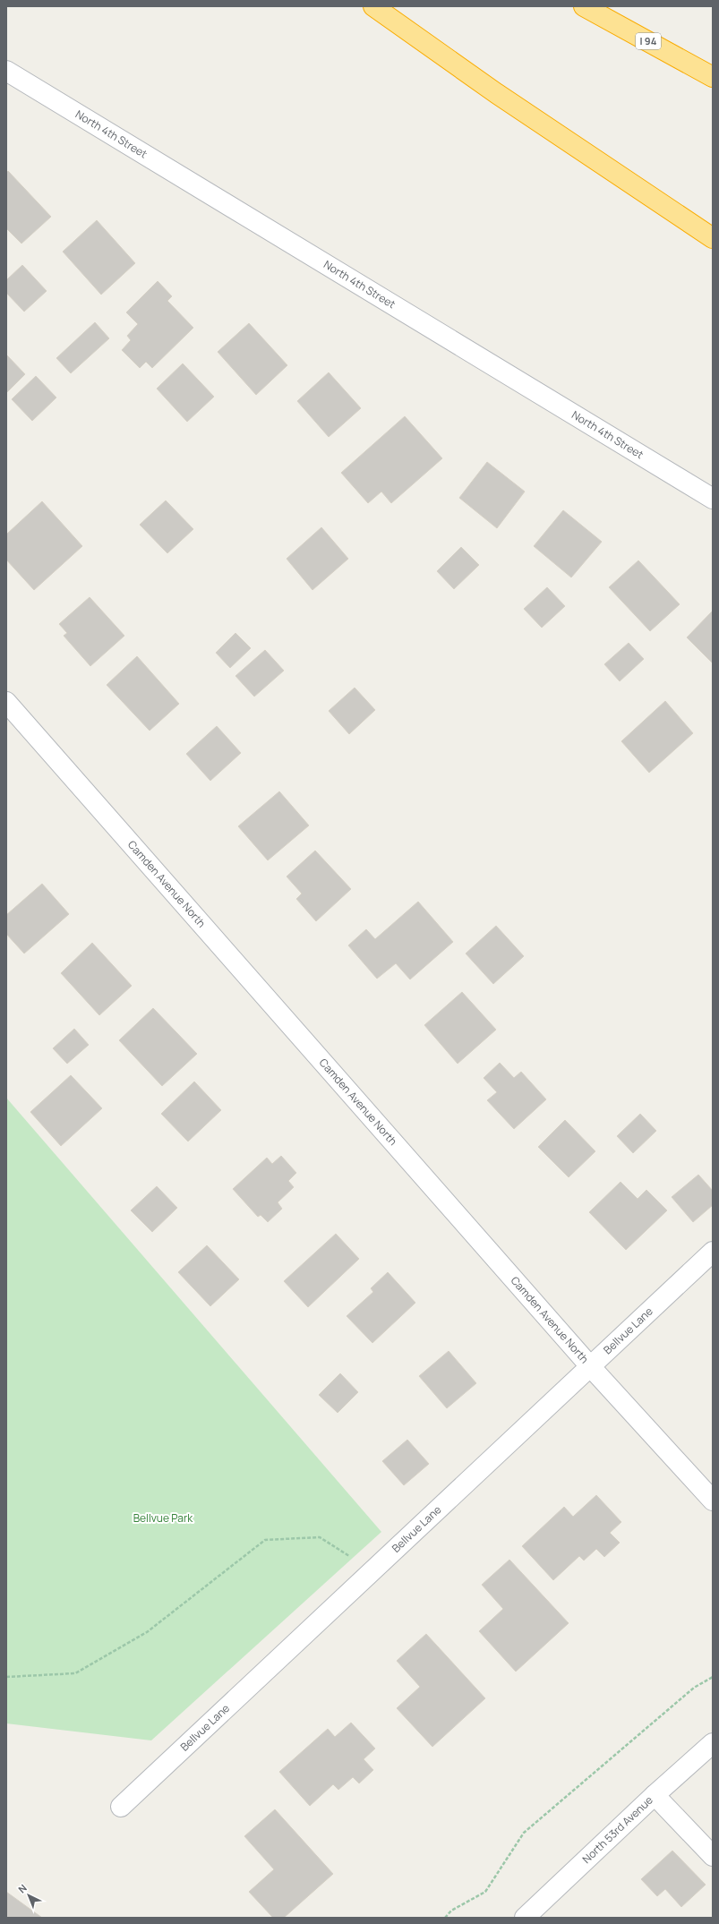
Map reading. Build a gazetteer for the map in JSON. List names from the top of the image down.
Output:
{
  "streets": {
    "highway": ["I 94"],
    "street": [
      "North 4th Street",
      "Camden Avenue North",
      "Bellvue Lane",
      "North 53rd Avenue"
    ]
  },
  "crossings": [
    ["Camden Avenue North", "Bellvue Lane"]
  ],
  "parks": ["Bellvue Park"],
  "north": "top left"
}
